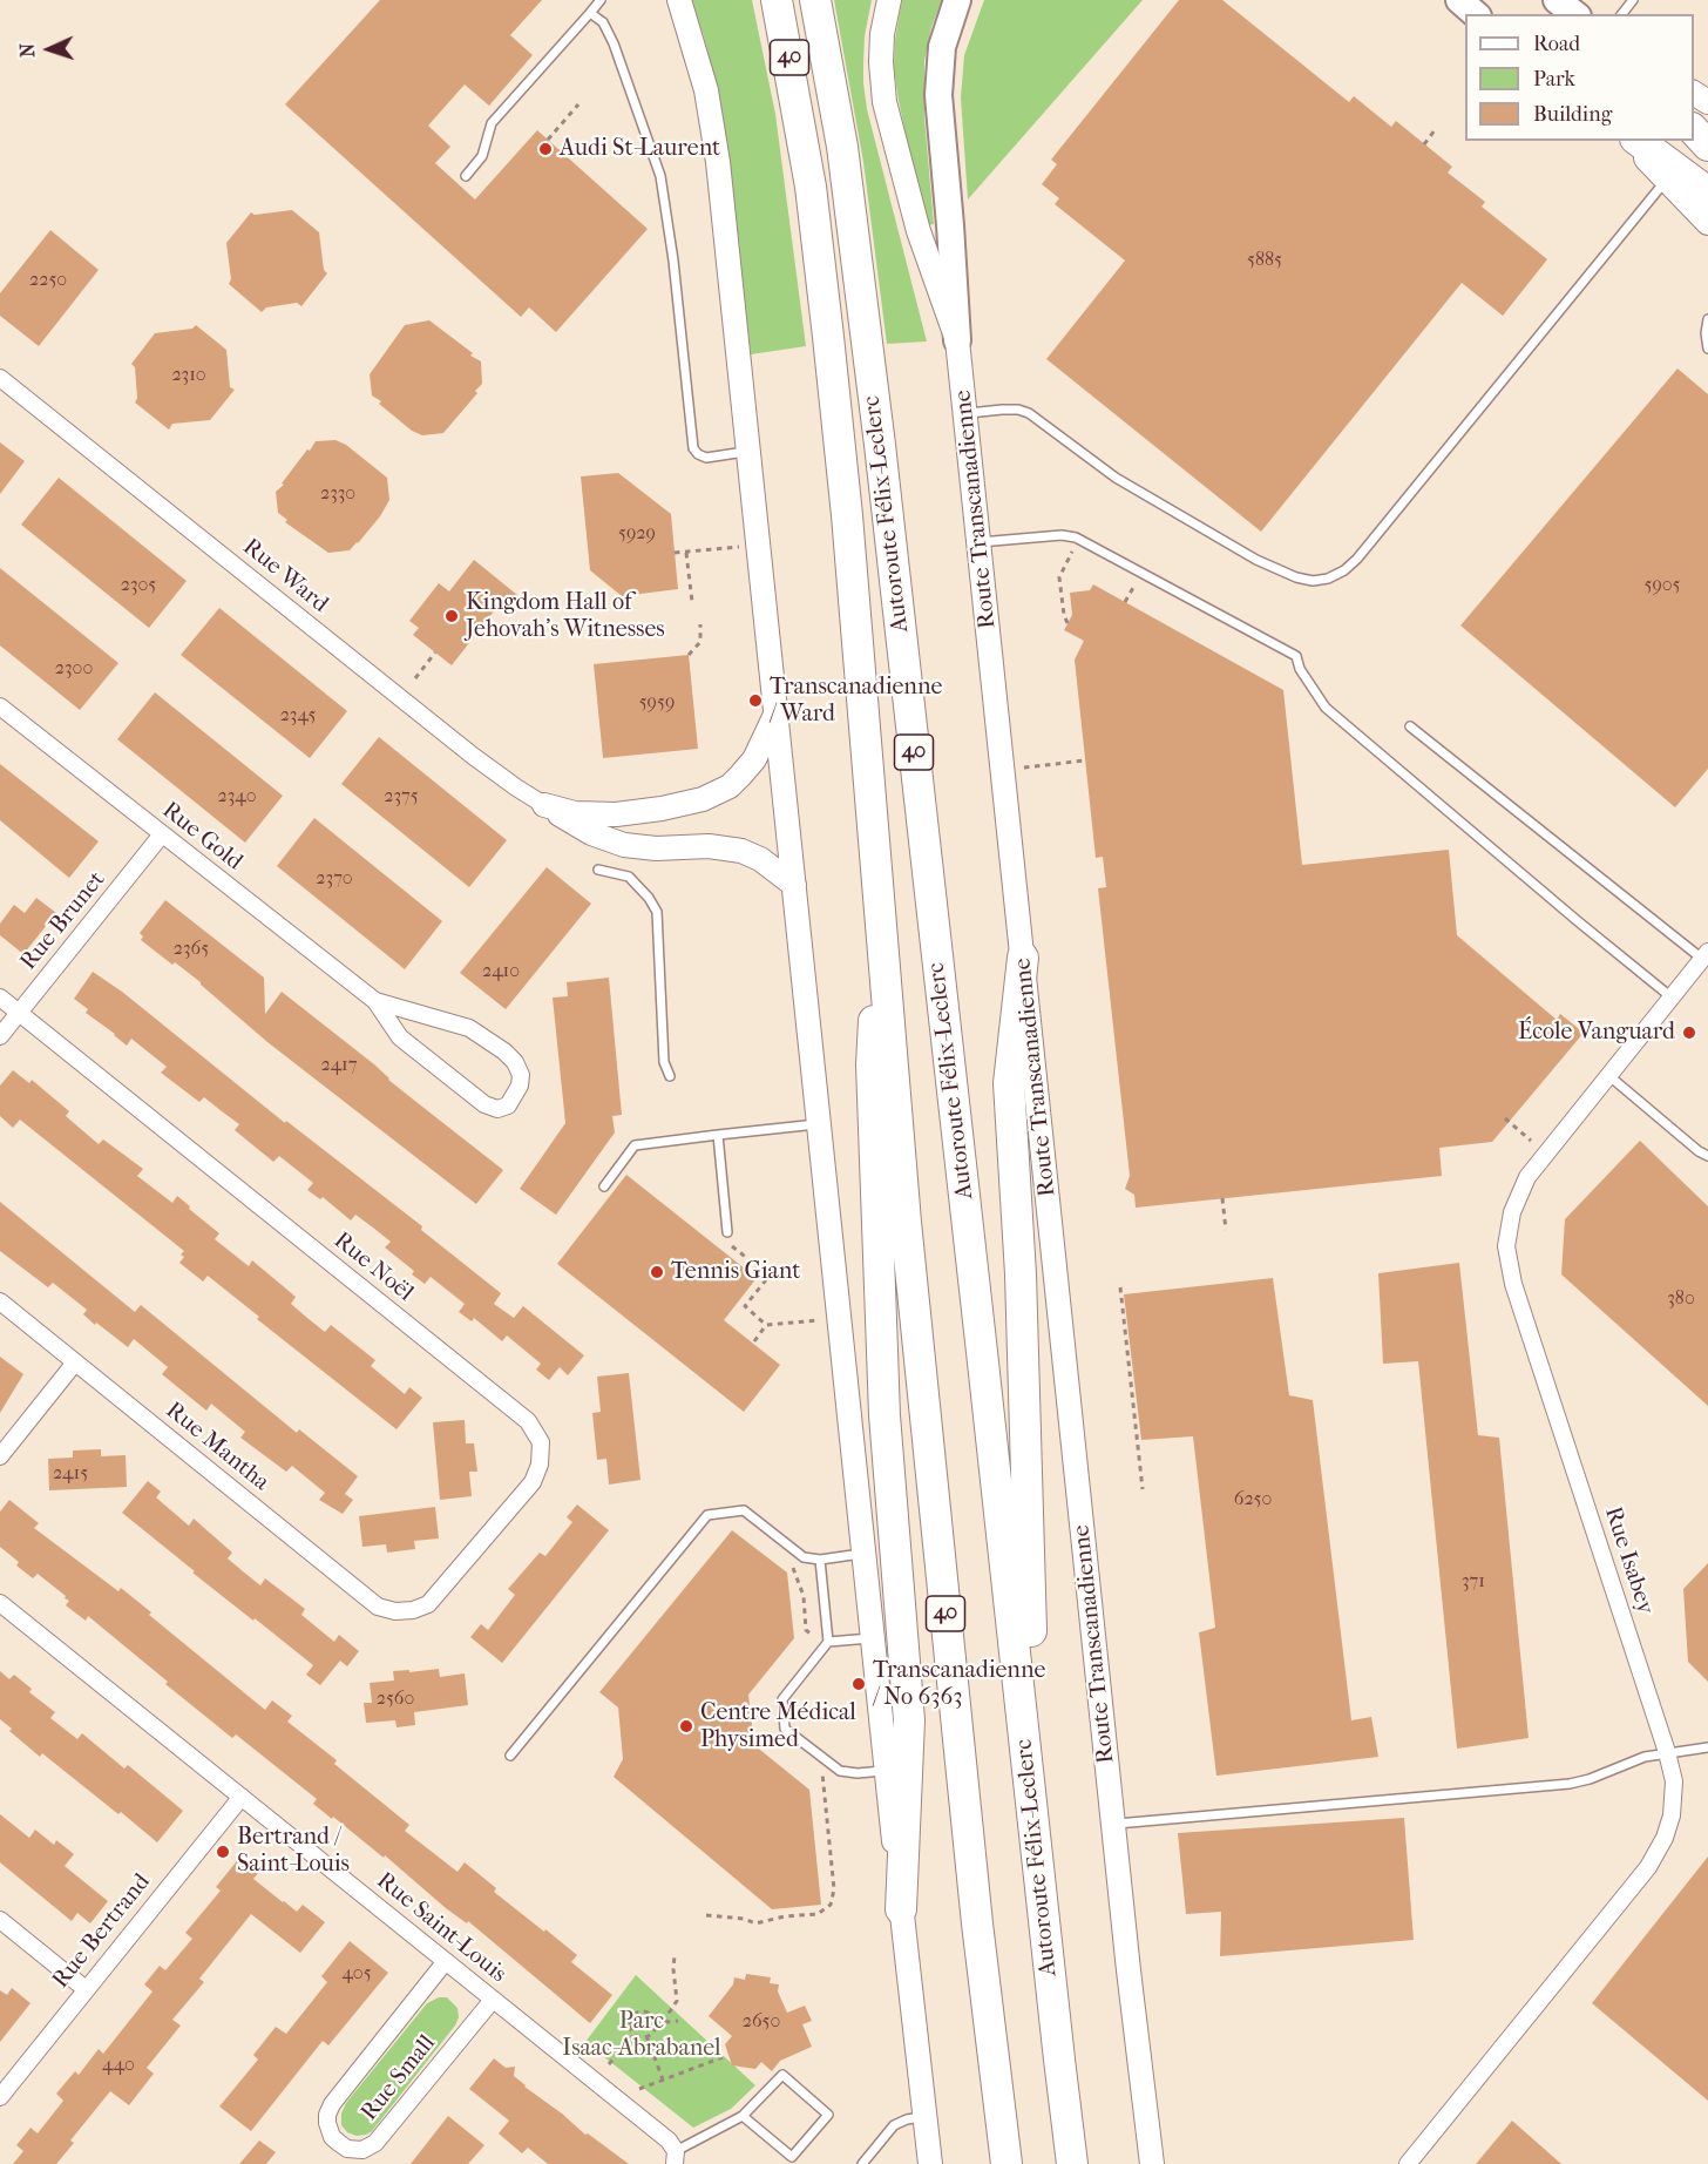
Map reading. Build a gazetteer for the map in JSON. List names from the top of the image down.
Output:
{
  "streets": {
    "highway": ["40", "Autoroute Félix-Leclerc"],
    "main road": ["Route Transcanadienne"],
    "street": [
      "Rue Ward",
      "Rue Gold",
      "Rue Brunet",
      "Rue Noël",
      "Rue Mantha",
      "Rue Isabey",
      "Rue Saint-Louis",
      "Rue Bertrand",
      "Rue Small"
    ]
  },
  "crossings": [
    ["Rue Gold", "Rue Brunet"],
    ["Rue Brunet", "Rue Noël"],
    ["Rue Noël", "Rue Mantha"],
    ["Rue Saint-Louis", "Rue Bertrand"],
    ["Rue Saint-Louis", "Rue Small"]
  ],
  "parks": ["Parc Isaac-Abrabanel"],
  "places": [
    "Audi St-Laurent",
    "Kingdom Hall of Jehovah's Witnesses",
    "Transcanadienne / Ward",
    "École Vanguard",
    "Tennis Giant",
    "Transcanadienne / No 6363",
    "Centre Médical Physimed",
    "Bertrand / Saint-Louis"
  ],
  "house_numbers": [
    "5885",
    "2250",
    "2310",
    "2330",
    "5929",
    "2305",
    "5905",
    "2300",
    "5959",
    "2345",
    "2340",
    "2375",
    "2370",
    "2365",
    "2410",
    "2417",
    "380",
    "2415",
    "6250",
    "371",
    "2560",
    "405",
    "2650",
    "440"
  ],
  "legend": ["Road", "Park", "Building"],
  "north": "left"
}
